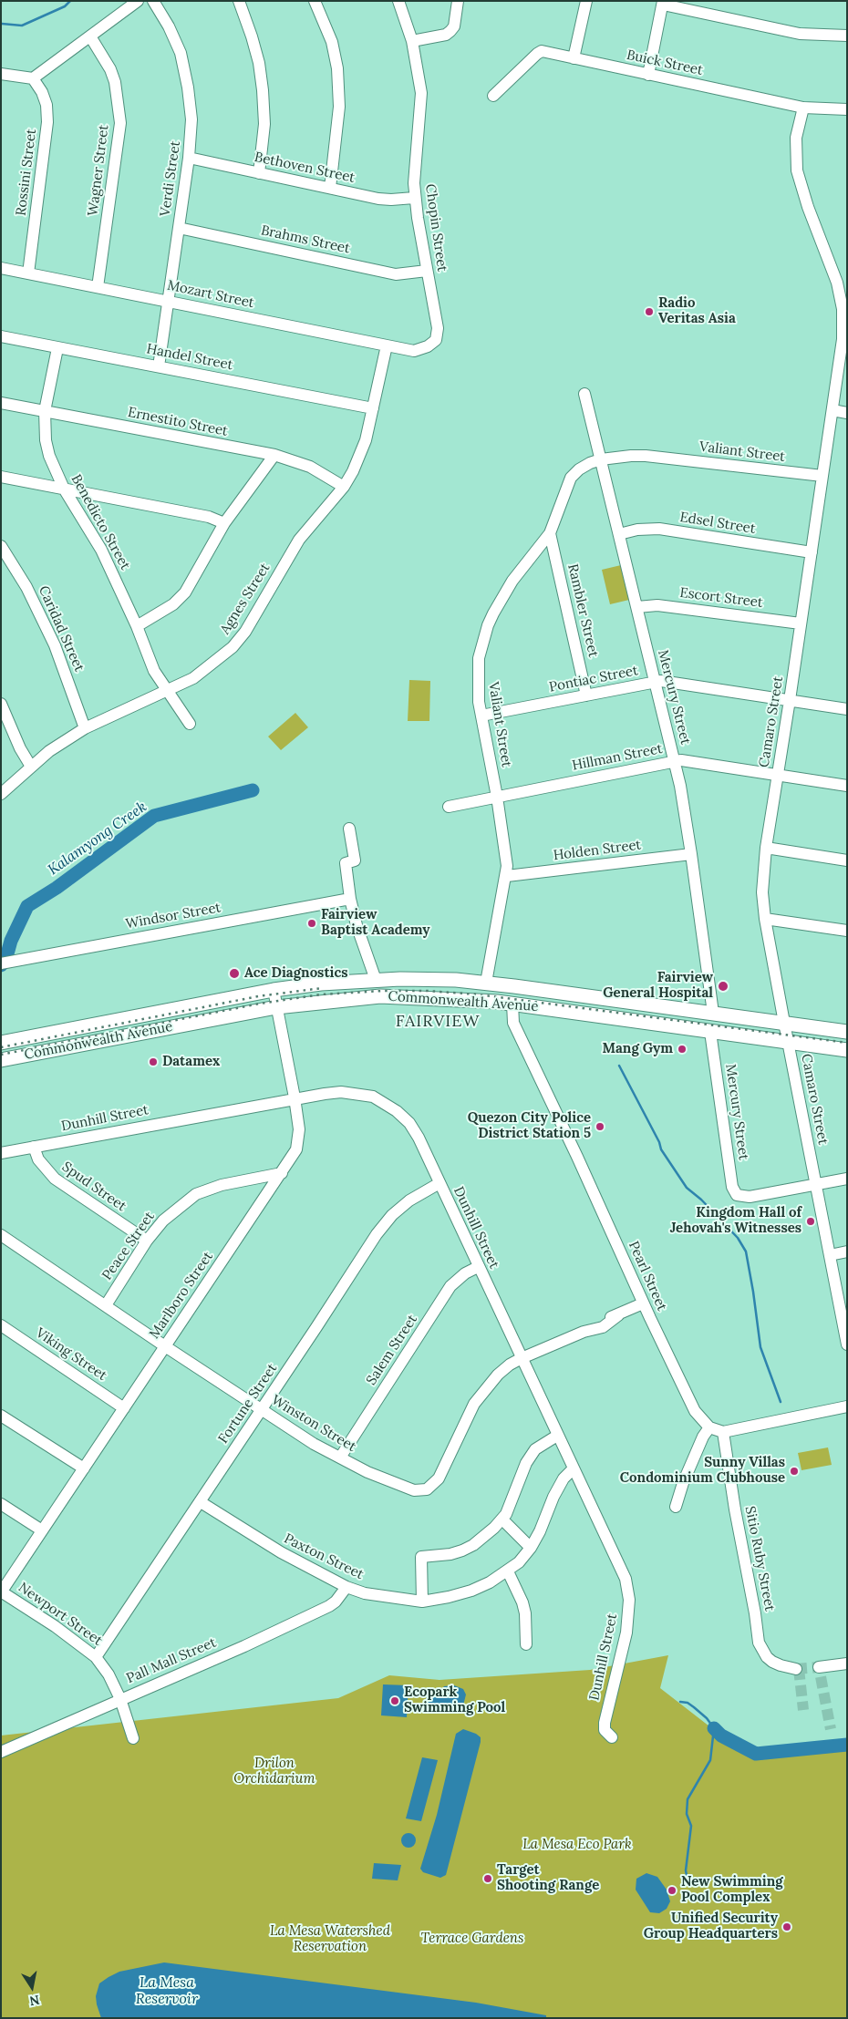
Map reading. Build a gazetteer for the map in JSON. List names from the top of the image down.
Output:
{
  "streets": {
    "main road": ["Commonwealth Avenue"],
    "street": [
      "Buick Street",
      "Bethoven Street",
      "Wagner Street",
      "Rossini Street",
      "Verdi Street",
      "Chopin Street",
      "Brahms Street",
      "Mozart Street",
      "Handel Street",
      "Ernestito Street",
      "Valiant Street",
      "Benedicto Street",
      "Edsel Street",
      "Escort Street",
      "Agnes Street",
      "Rambler Street",
      "Caridad Street",
      "Pontiac Street",
      "Mercury Street",
      "Camaro Street",
      "Hillman Street",
      "Holden Street",
      "Windsor Street",
      "Dunhill Street",
      "Spud Street",
      "Peace Street",
      "Pearl Street",
      "Marlboro Street",
      "Salem Street",
      "Viking Street",
      "Fortune Street",
      "Winston Street",
      "Paxton Street",
      "Sitio Ruby Street",
      "Newport Street",
      "Pall Mall Street"
    ]
  },
  "crossings": [
    ["Buick Street", "Camaro Street"],
    ["Bethoven Street", "Verdi Street"],
    ["Bethoven Street", "Chopin Street"],
    ["Wagner Street", "Mozart Street"],
    ["Rossini Street", "Mozart Street"],
    ["Verdi Street", "Brahms Street"],
    ["Verdi Street", "Mozart Street"],
    ["Verdi Street", "Handel Street"],
    ["Chopin Street", "Brahms Street"],
    ["Chopin Street", "Mozart Street"],
    ["Mozart Street", "Agnes Street"],
    ["Handel Street", "Benedicto Street"],
    ["Handel Street", "Agnes Street"],
    ["Ernestito Street", "Benedicto Street"],
    ["Ernestito Street", "Agnes Street"],
    ["Valiant Street", "Rambler Street"],
    ["Valiant Street", "Pontiac Street"],
    ["Valiant Street", "Mercury Street"],
    ["Valiant Street", "Camaro Street"],
    ["Valiant Street", "Hillman Street"],
    ["Valiant Street", "Holden Street"],
    ["Valiant Street", "Commonwealth Avenue"],
    ["Benedicto Street", "Agnes Street"],
    ["Edsel Street", "Mercury Street"],
    ["Edsel Street", "Camaro Street"],
    ["Escort Street", "Mercury Street"],
    ["Escort Street", "Camaro Street"],
    ["Agnes Street", "Caridad Street"],
    ["Rambler Street", "Pontiac Street"],
    ["Pontiac Street", "Mercury Street"],
    ["Pontiac Street", "Camaro Street"],
    ["Mercury Street", "Camaro Street"],
    ["Mercury Street", "Hillman Street"],
    ["Mercury Street", "Holden Street"],
    ["Mercury Street", "Commonwealth Avenue"],
    ["Camaro Street", "Hillman Street"],
    ["Camaro Street", "Commonwealth Avenue"],
    ["Commonwealth Avenue", "Pearl Street"],
    ["Commonwealth Avenue", "Marlboro Street"],
    ["Dunhill Street", "Spud Street"],
    ["Dunhill Street", "Marlboro Street"],
    ["Dunhill Street", "Salem Street"],
    ["Dunhill Street", "Fortune Street"],
    ["Dunhill Street", "Winston Street"],
    ["Dunhill Street", "Paxton Street"],
    ["Spud Street", "Peace Street"],
    ["Peace Street", "Marlboro Street"],
    ["Peace Street", "Winston Street"],
    ["Pearl Street", "Winston Street"],
    ["Marlboro Street", "Viking Street"],
    ["Marlboro Street", "Winston Street"],
    ["Marlboro Street", "Newport Street"],
    ["Salem Street", "Winston Street"],
    ["Fortune Street", "Winston Street"],
    ["Fortune Street", "Paxton Street"],
    ["Fortune Street", "Newport Street"],
    ["Paxton Street", "Pall Mall Street"],
    ["Newport Street", "Pall Mall Street"]
  ],
  "districts": ["FAIRVIEW"],
  "water": ["Kalamyong Creek", "La Mesa Reservoir"],
  "parks": [
    "Drilon Orchidarium",
    "La Mesa Eco Park",
    "La Mesa Watershed Reservation",
    "Terrace Gardens"
  ],
  "places": [
    "Radio Veritas Asia",
    "Fairview Baptist Academy",
    "Ace Diagnostics",
    "Fairview General Hospital",
    "Mang Gym",
    "Datamex",
    "Quezon City Police District Station 5",
    "Kingdom Hall of Jehovah's Witnesses",
    "Sunny Villas Condominium Clubhouse",
    "Ecopark Swimming Pool",
    "Target Shooting Range",
    "New Swimming Pool Complex",
    "Unified Security Group Headquarters"
  ],
  "north": "bottom"
}
